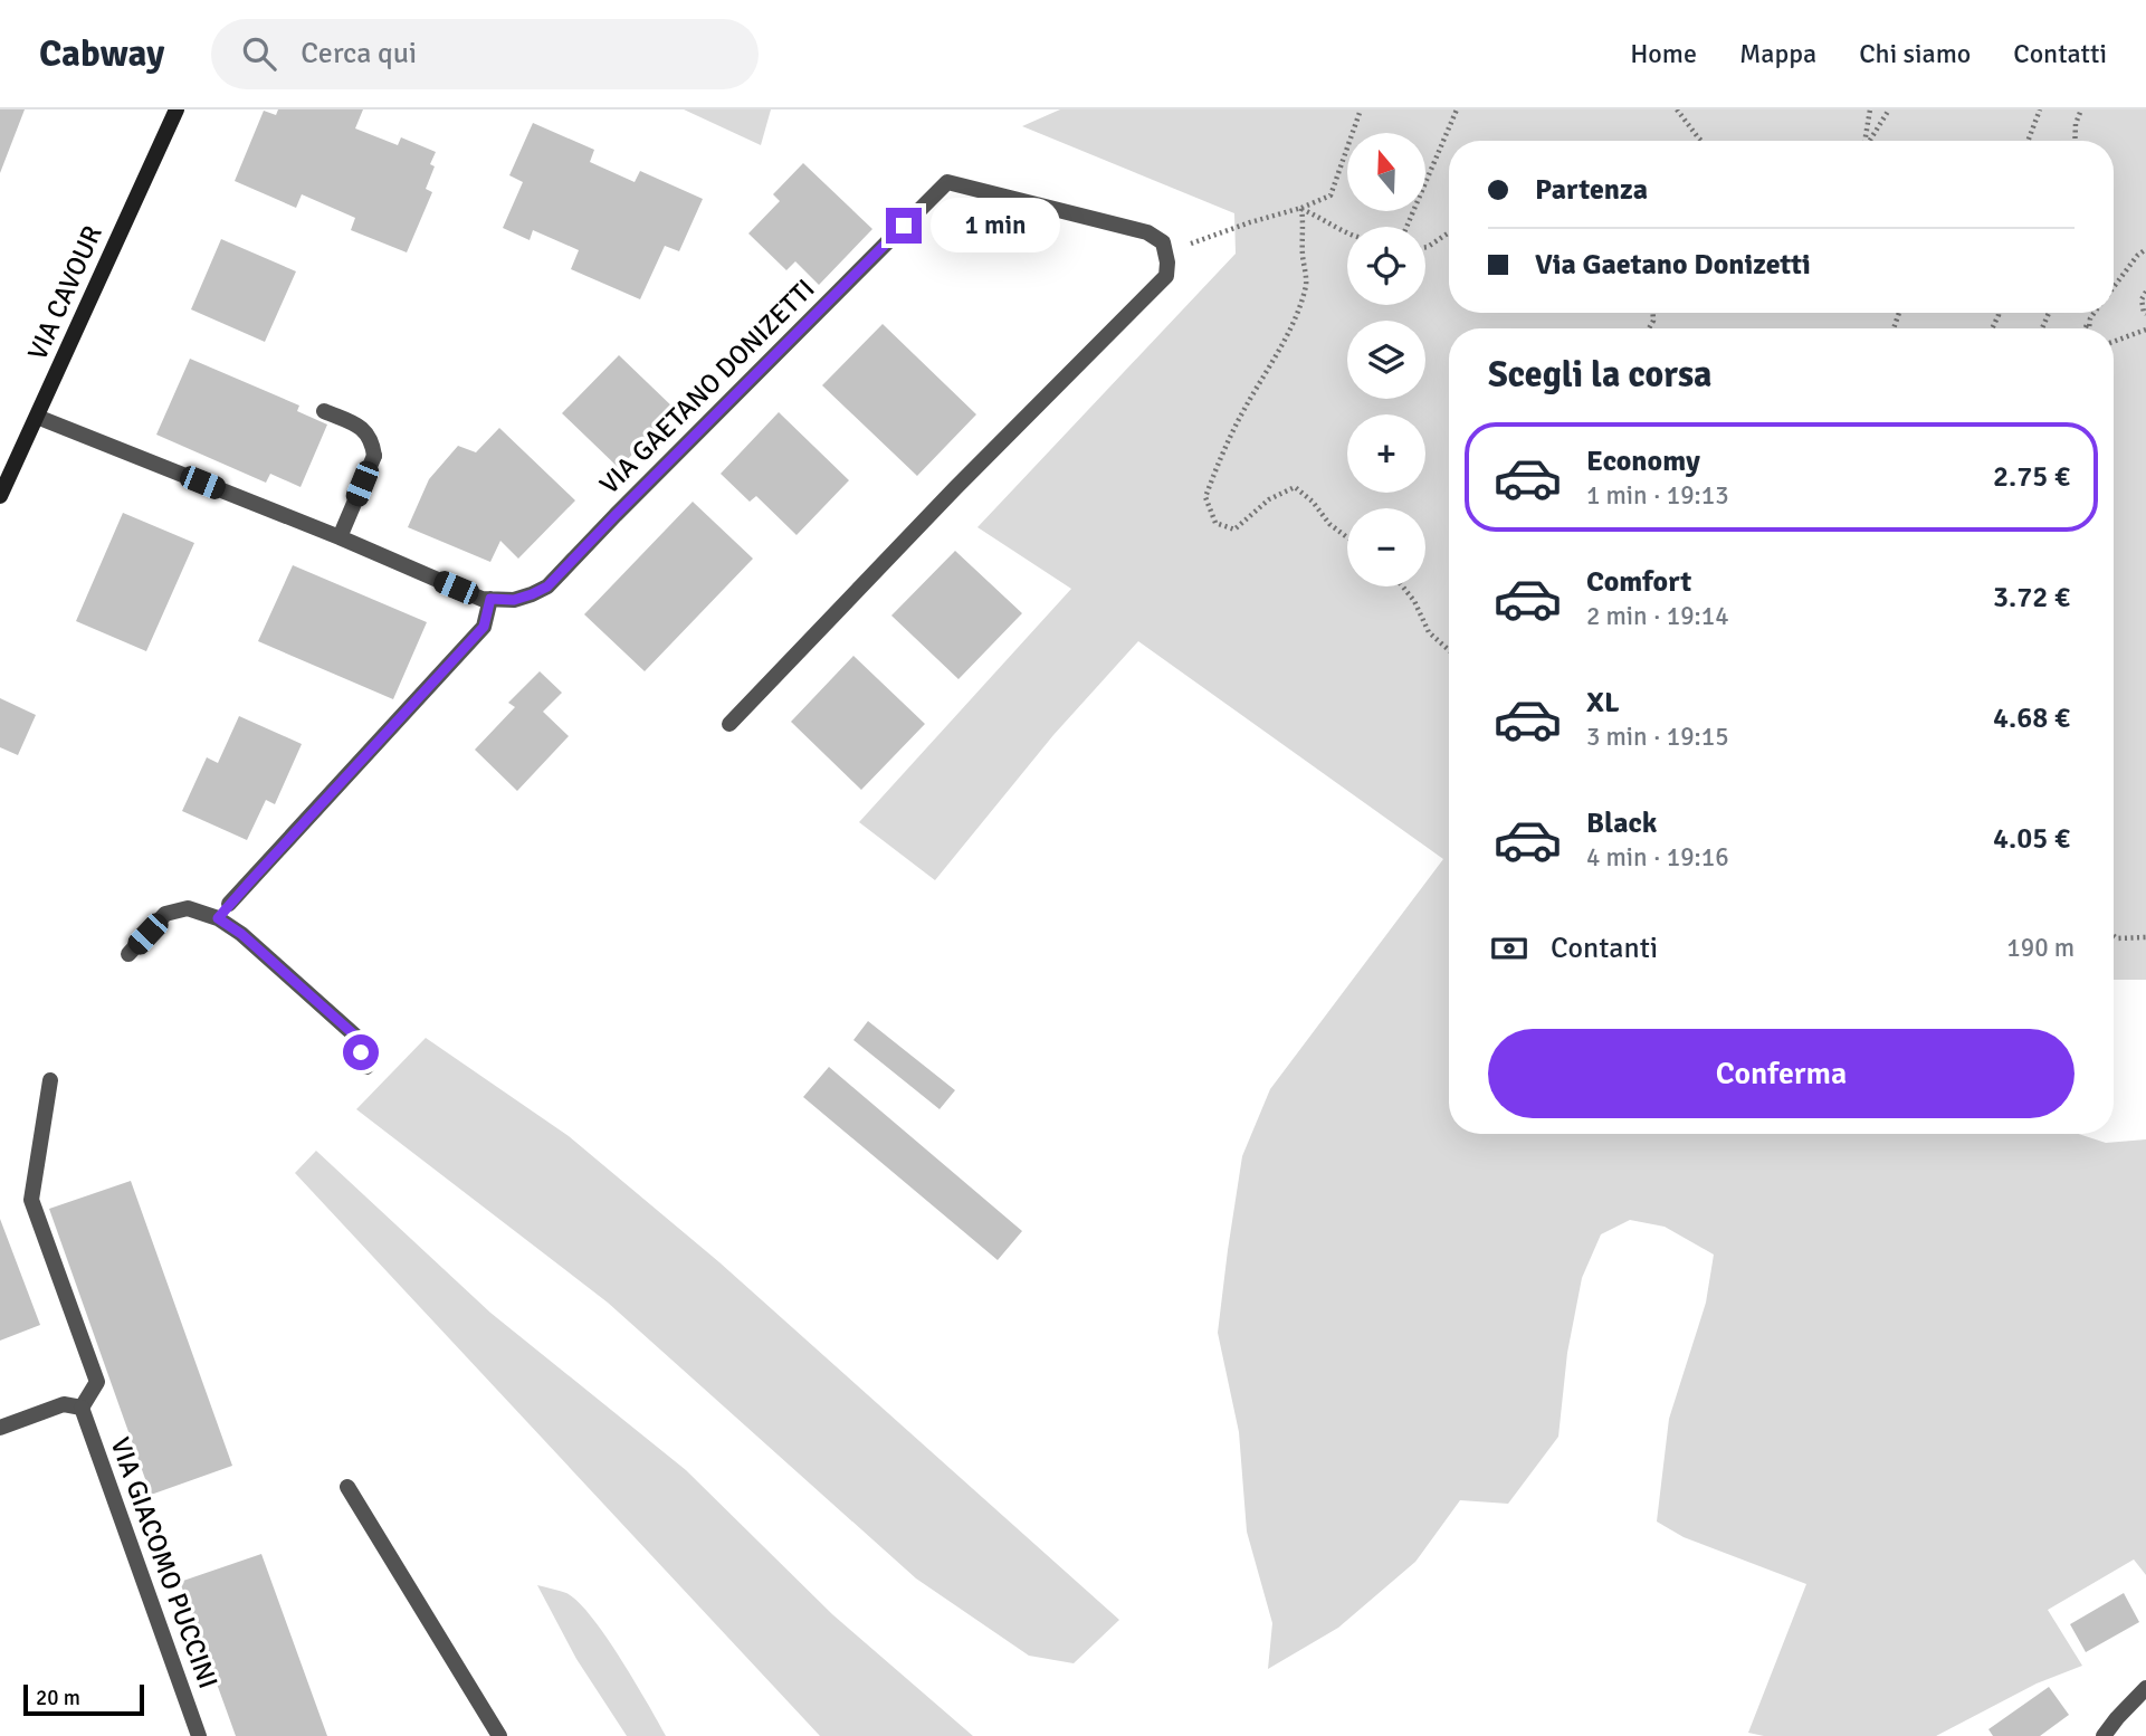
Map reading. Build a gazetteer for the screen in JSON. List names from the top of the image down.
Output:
{
  "streets": {
    "street": ["VIA CAVOUR", "VIA GAETANO DONIZETTI", "VIA GIACOMO PUCCINI"]
  },
  "crossings": [
    ["VIA CAVOUR", "VIA GAETANO DONIZETTI"]
  ],
  "scale_bar": "20 m",
  "north": "top",
  "page": {
    "header": "Cabway",
    "search": "Cerca qui",
    "nav": [
      "Home",
      "Mappa",
      "Chi siamo",
      "Contatti"
    ],
    "map_buttons": ["+", "−"],
    "banner": ["Partenza", "Via Gaetano Donizetti"],
    "bubble": "1 min",
    "heading": "Scegli la corsa",
    "list": [
      {
        "name": "Economy",
        "note": "1 min · 19:13",
        "value": "2.75 €"
      },
      {
        "name": "Comfort",
        "note": "2 min · 19:14",
        "value": "3.72 €"
      },
      {
        "name": "XL",
        "note": "3 min · 19:15",
        "value": "4.68 €"
      },
      {
        "name": "Black",
        "note": "4 min · 19:16",
        "value": "4.05 €"
      }
    ],
    "pay": ["Contanti", "190 m"],
    "buttons": "Conferma",
    "scale": "20 m"
  }
}
